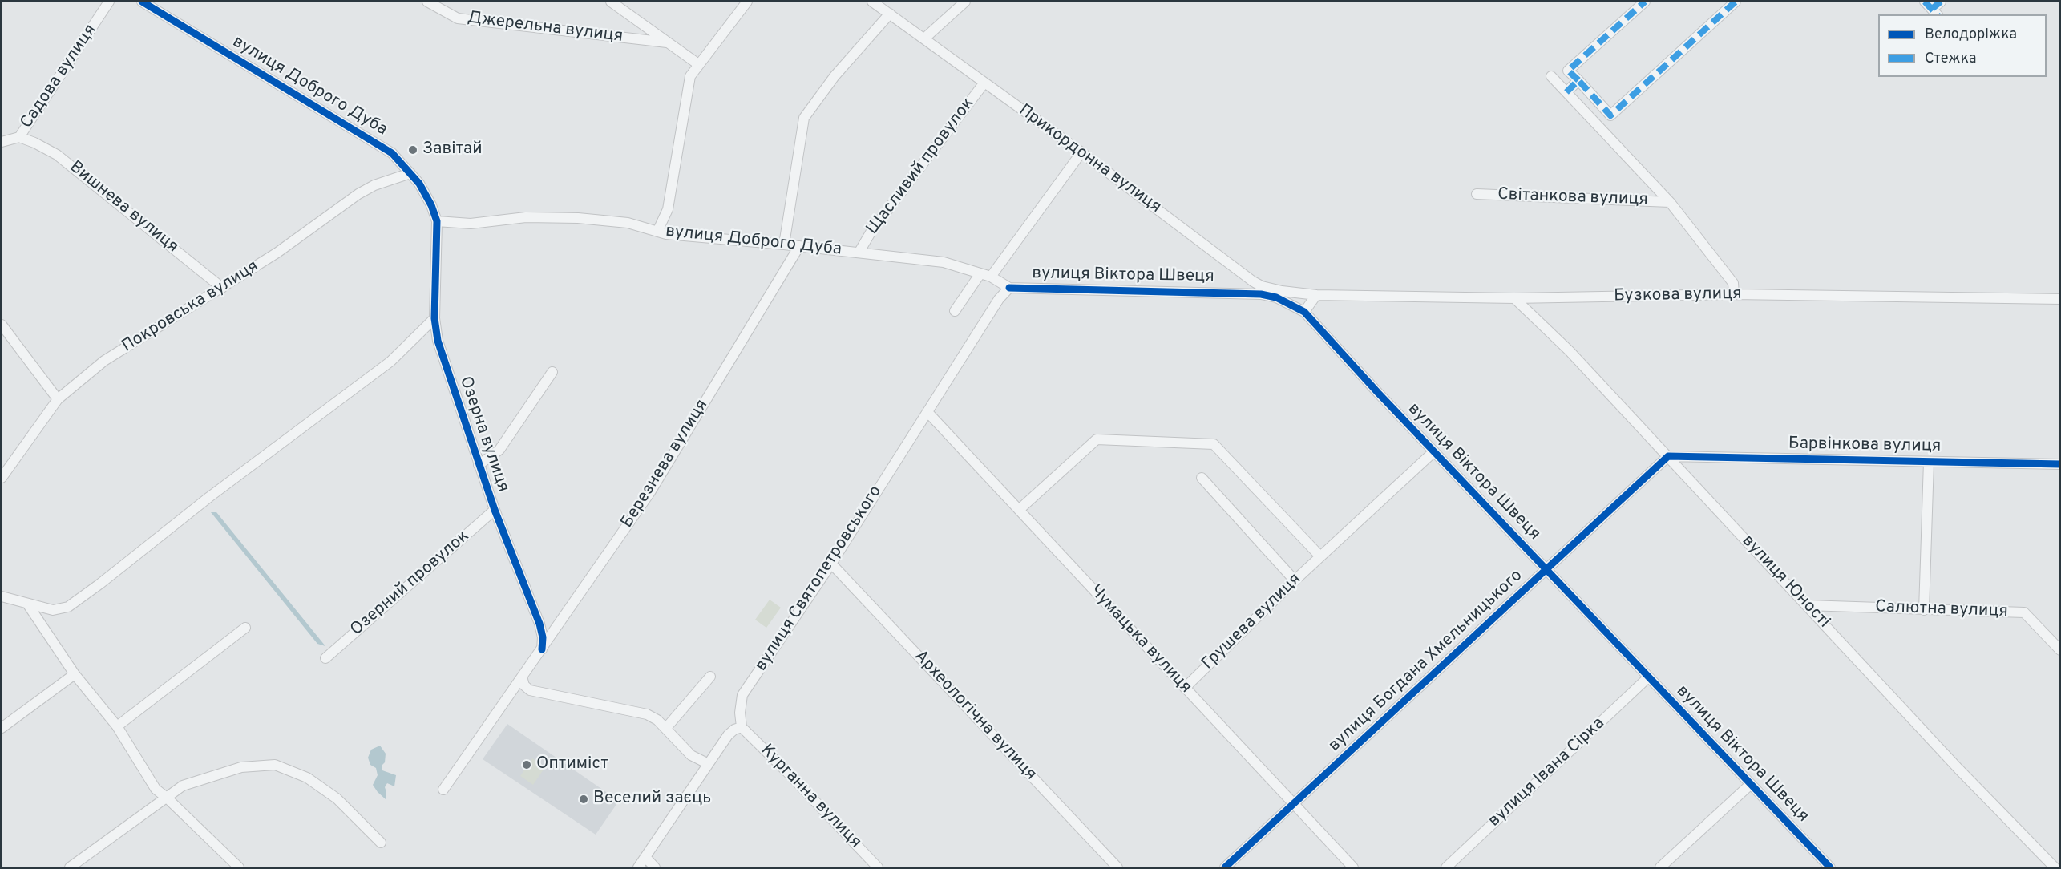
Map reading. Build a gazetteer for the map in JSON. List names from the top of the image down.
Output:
{
  "streets": {
    "street": [
      "Джерельна вулиця",
      "Садова вулиця",
      "вулиця Доброго Дуба",
      "Прикордонна вулиця",
      "Щасливий провулок",
      "Світанкова вулиця",
      "Вишнева вулиця",
      "вулиця Віктора Швеця",
      "Бузкова вулиця",
      "Покровська вулиця",
      "Озерна вулиця",
      "Барвінкова вулиця",
      "Березнева вулиця",
      "вулиця Святопетровського",
      "вулиця Юності",
      "Озерний провулок",
      "Салютна вулиця",
      "Грушева вулиця",
      "Чумацька вулиця",
      "вулиця Богдана Хмельницького",
      "Археологічна вулиця",
      "вулиця Івана Сірка",
      "Курганна вулиця"
    ]
  },
  "crossings": [
    ["Садова вулиця", "Вишнева вулиця"],
    ["вулиця Доброго Дуба", "Щасливий провулок"],
    ["вулиця Доброго Дуба", "вулиця Віктора Швеця"],
    ["вулиця Доброго Дуба", "Покровська вулиця"],
    ["вулиця Доброго Дуба", "Озерна вулиця"],
    ["вулиця Доброго Дуба", "Березнева вулиця"],
    ["вулиця Доброго Дуба", "вулиця Святопетровського"],
    ["Прикордонна вулиця", "Щасливий провулок"],
    ["Прикордонна вулиця", "Бузкова вулиця"],
    ["Світанкова вулиця", "Бузкова вулиця"],
    ["Вишнева вулиця", "Покровська вулиця"],
    ["вулиця Віктора Швеця", "вулиця Святопетровського"],
    ["вулиця Віктора Швеця", "Грушева вулиця"],
    ["вулиця Віктора Швеця", "вулиця Богдана Хмельницького"],
    ["вулиця Віктора Швеця", "вулиця Івана Сірка"],
    ["Бузкова вулиця", "вулиця Юності"],
    ["Озерна вулиця", "Березнева вулиця"],
    ["Озерна вулиця", "Озерний провулок"],
    ["Барвінкова вулиця", "вулиця Юності"],
    ["Барвінкова вулиця", "вулиця Богдана Хмельницького"],
    ["вулиця Святопетровського", "Чумацька вулиця"],
    ["вулиця Святопетровського", "Археологічна вулиця"],
    ["вулиця Святопетровського", "Курганна вулиця"],
    ["вулиця Юності", "Салютна вулиця"],
    ["вулиця Юності", "вулиця Богдана Хмельницького"],
    ["Грушева вулиця", "Чумацька вулиця"],
    ["Чумацька вулиця", "вулиця Богдана Хмельницького"]
  ],
  "places": ["Завітай", "Оптиміст", "Веселий заєць"],
  "legend": ["Велодоріжка", "Стежка"]
}
